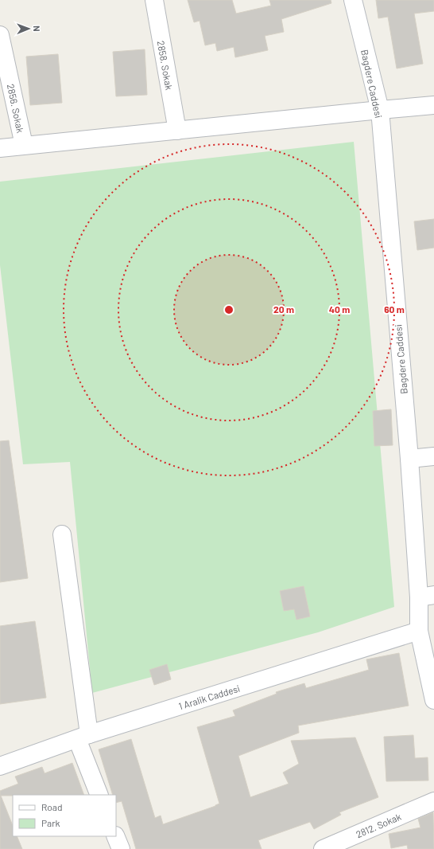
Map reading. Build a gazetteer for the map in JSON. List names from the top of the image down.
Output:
{
  "streets": {
    "main road": [
      "2858. Sokak",
      "Bagdere Caddesi",
      "2856. Sokak",
      "1 Aralik Caddesi",
      "2812. Sokak"
    ]
  },
  "crossings": [
    ["Bagdere Caddesi", "1 Aralik Caddesi"]
  ],
  "legend": ["Road", "Park"],
  "north": "right",
  "rings": ["20 m", "40 m", "60 m"]
}
